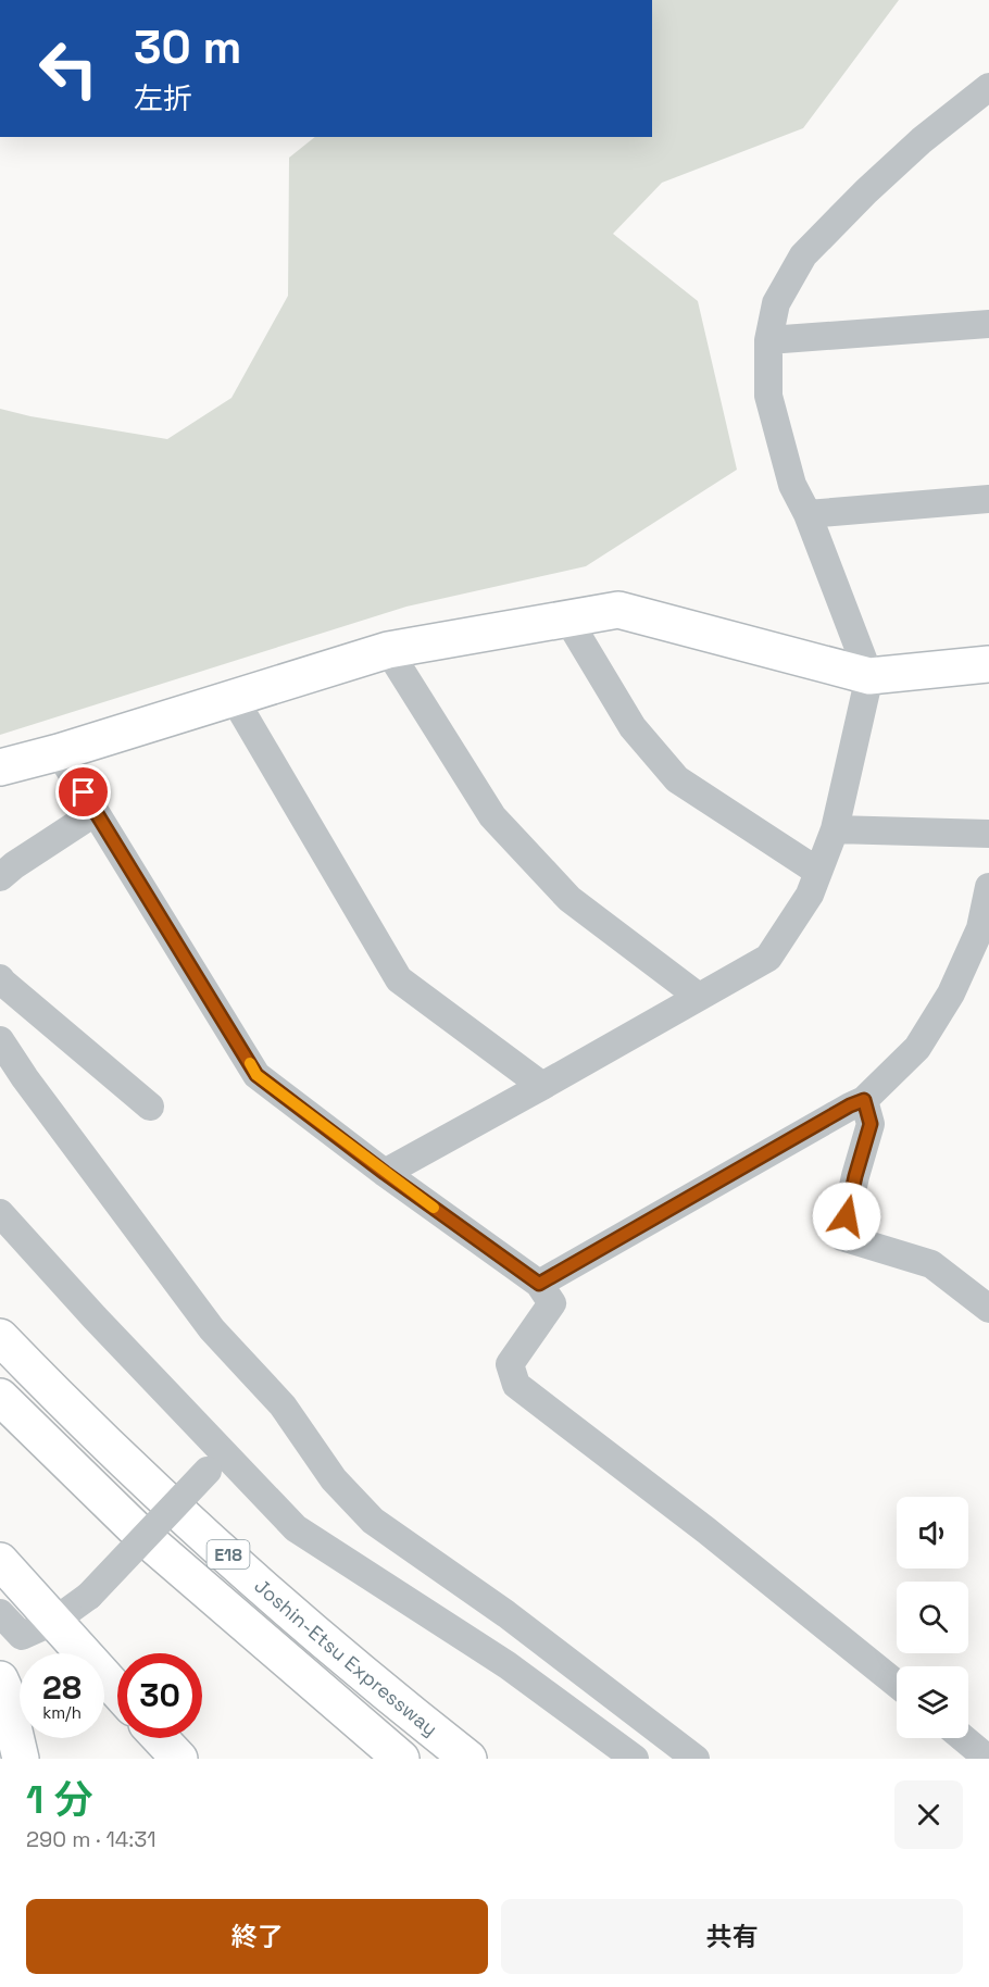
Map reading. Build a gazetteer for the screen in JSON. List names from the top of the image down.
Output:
{
  "streets": {
    "main road": ["E18", "Joshin-Etsu Expressway"]
  },
  "page": {
    "turn": ["30 m", "左折"],
    "speed": "28 km/h",
    "limit": "30",
    "heading": ["1 分", "290 m · 14:31"],
    "buttons": ["終了", "共有"]
  }
}
